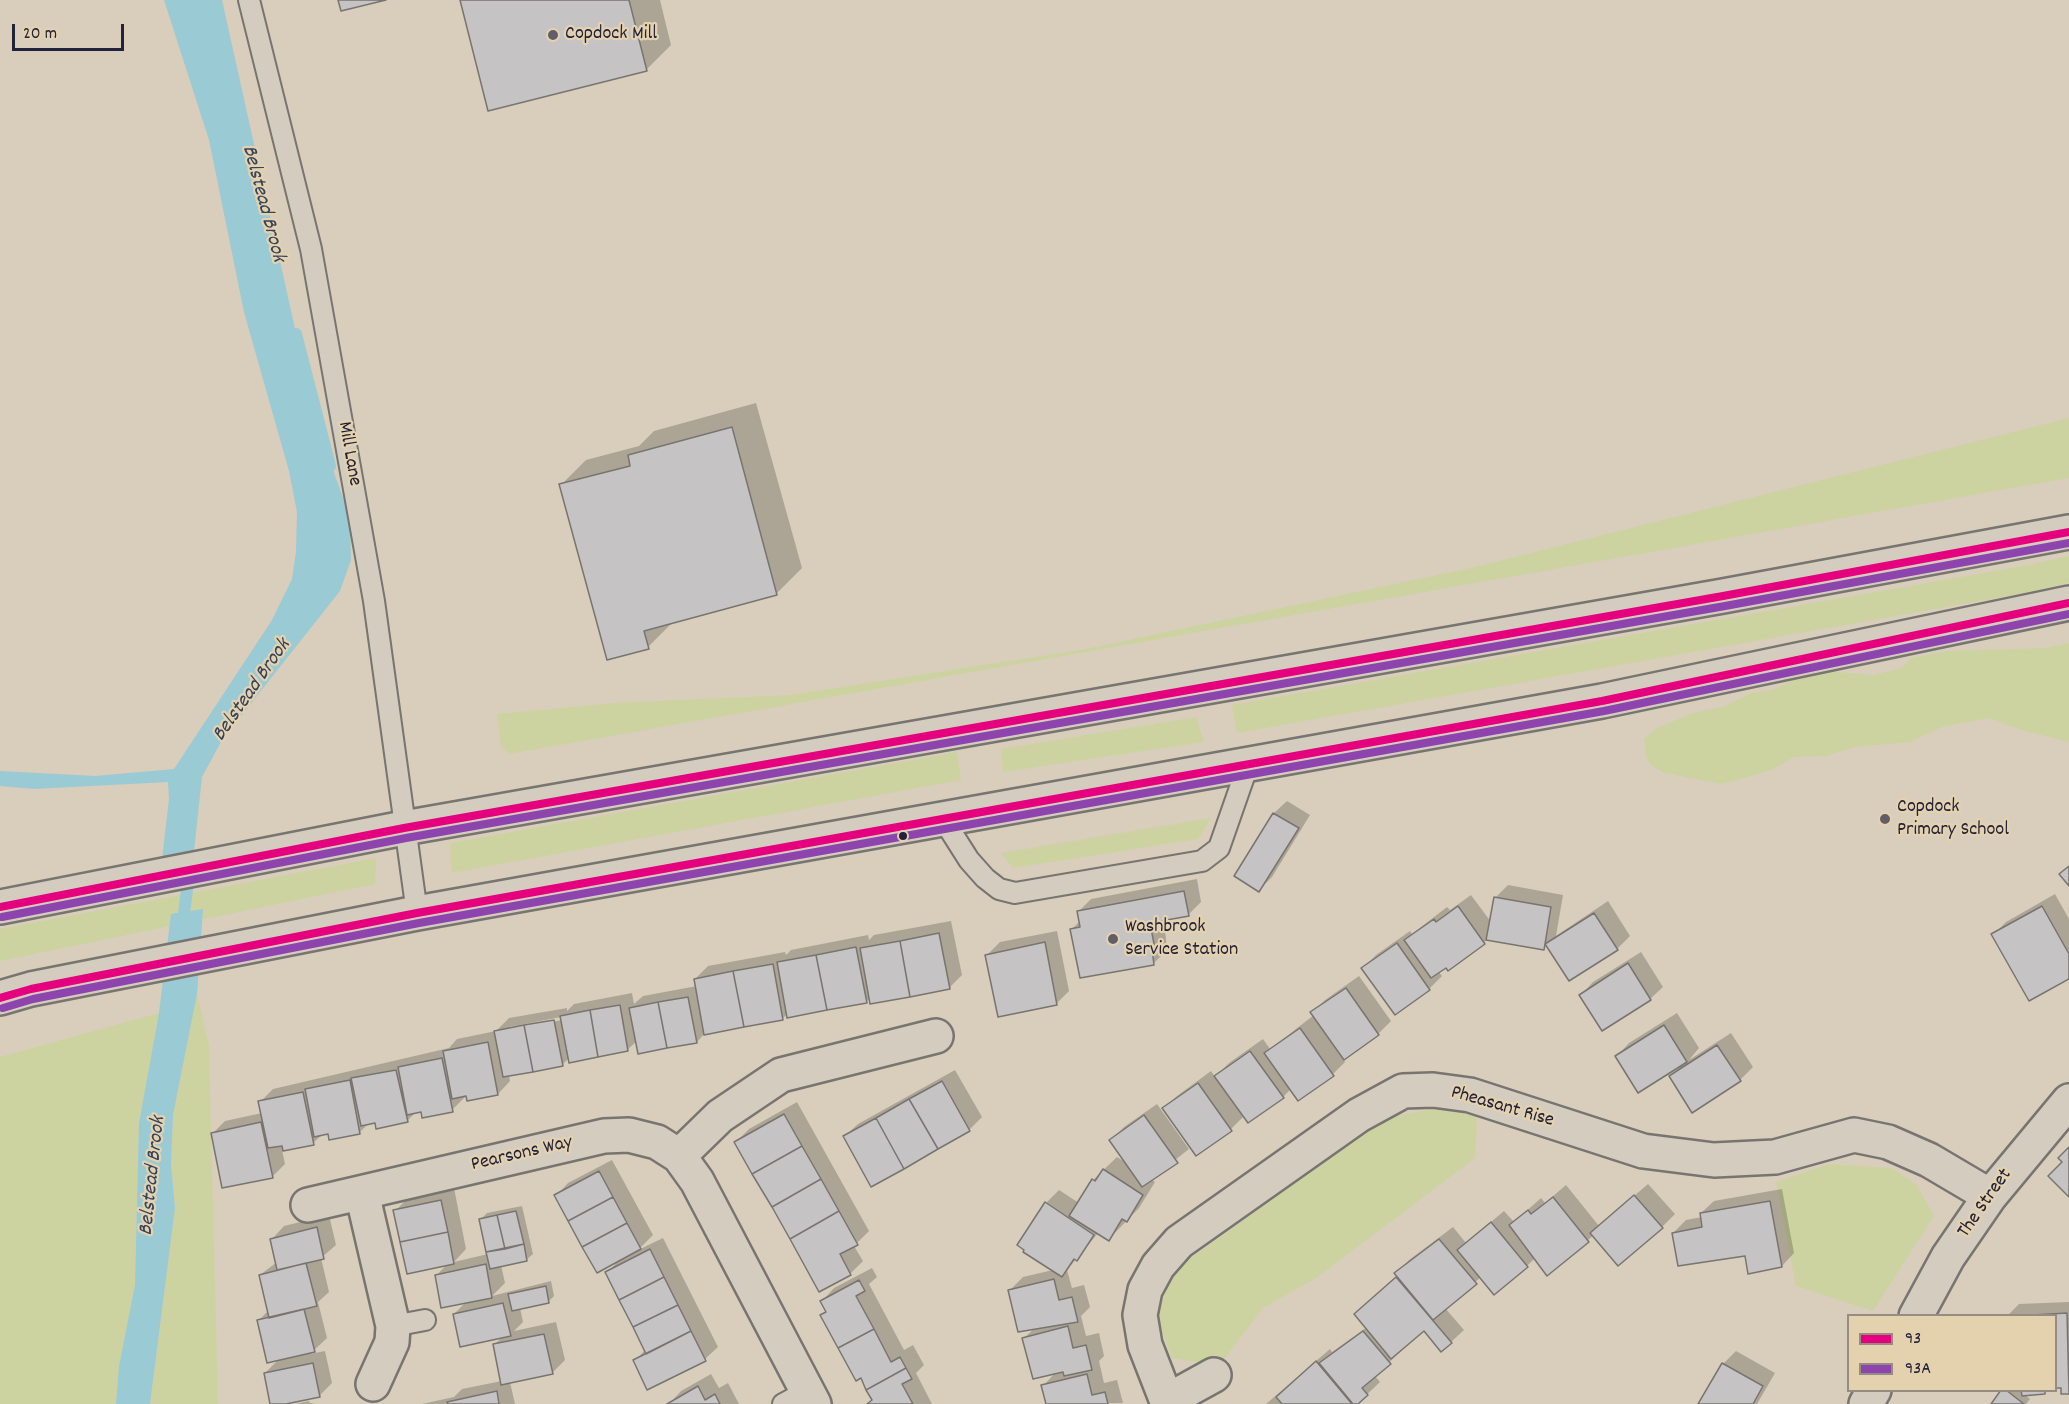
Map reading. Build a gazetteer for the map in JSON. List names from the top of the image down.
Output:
{
  "streets": {
    "street": ["Pheasant Rise", "Pearsons Way", "The Street"],
    "lane": ["Mill Lane"]
  },
  "crossings": [
    ["Pheasant Rise", "The Street"]
  ],
  "water": ["Belstead Brook"],
  "places": ["Copdock Mill", "Copdock Primary School", "Washbrook Service Station"],
  "lines": ["transit line 93", "transit line 93A"],
  "legend": ["93", "93A"],
  "scale_bar": "20 m"
}
